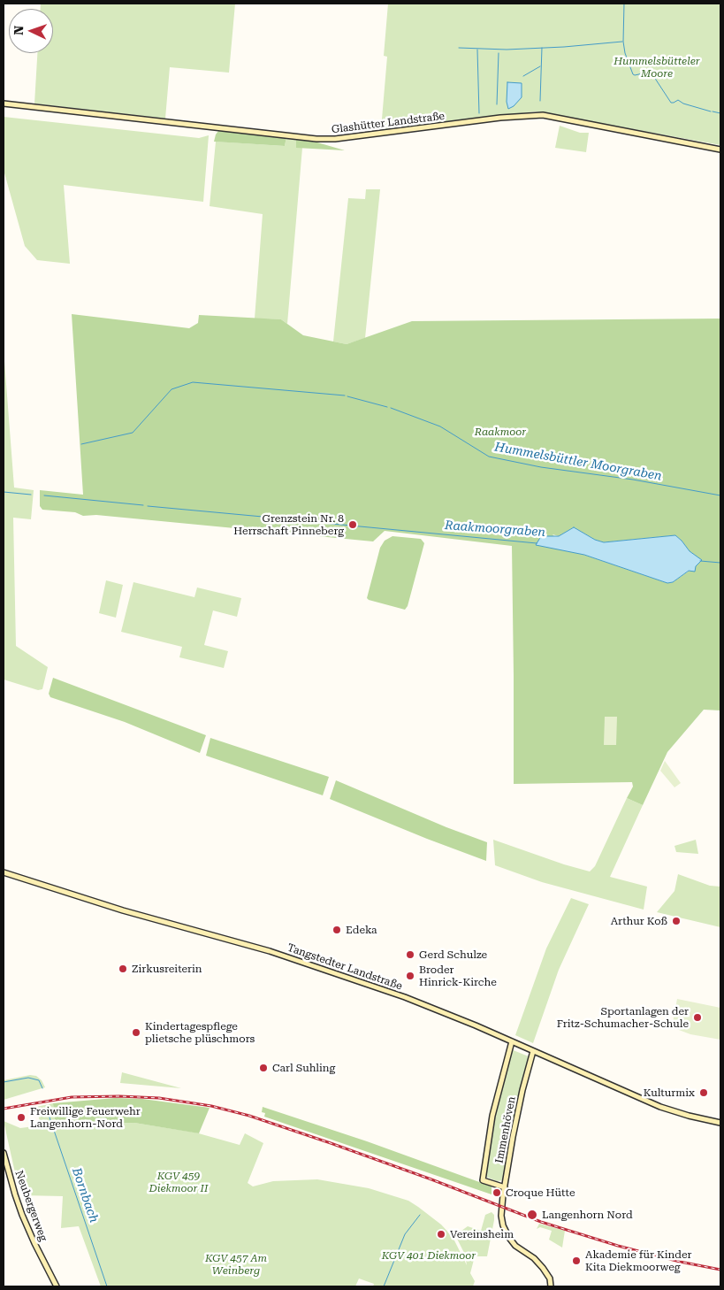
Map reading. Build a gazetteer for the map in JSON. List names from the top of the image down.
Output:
{
  "streets": {
    "street": [
      "Glashütter Landstraße",
      "Tangstedter Landstraße",
      "Immenhöven",
      "Neubergerweg"
    ]
  },
  "crossings": [
    ["Tangstedter Landstraße", "Immenhöven"]
  ],
  "water": ["Hummelsbüttler Moorgraben", "Raakmoorgraben", "Bornbach"],
  "parks": [
    "Hummelsbütteler Moore",
    "Raakmoor",
    "KGV 459 Diekmoor II",
    "KGV 401 Diekmoor",
    "KGV 457 Am Weinberg"
  ],
  "places": [
    "Grenzstein Nr. 8 Herrschaft Pinneberg",
    "Arthur Koß",
    "Edeka",
    "Gerd Schulze",
    "Zirkusreiterin",
    "Broder Hinrick-Kirche",
    "Sportanlagen der Fritz-Schumacher-Schule",
    "Kindertagespflege plietsche plüschmors",
    "Carl Suhling",
    "Kulturmix",
    "Freiwillige Feuerwehr Langenhorn-Nord",
    "Croque Hütte",
    "Langenhorn Nord",
    "Vereinsheim",
    "Akademie für Kinder Kita Diekmoorweg"
  ],
  "north": "left"
}
